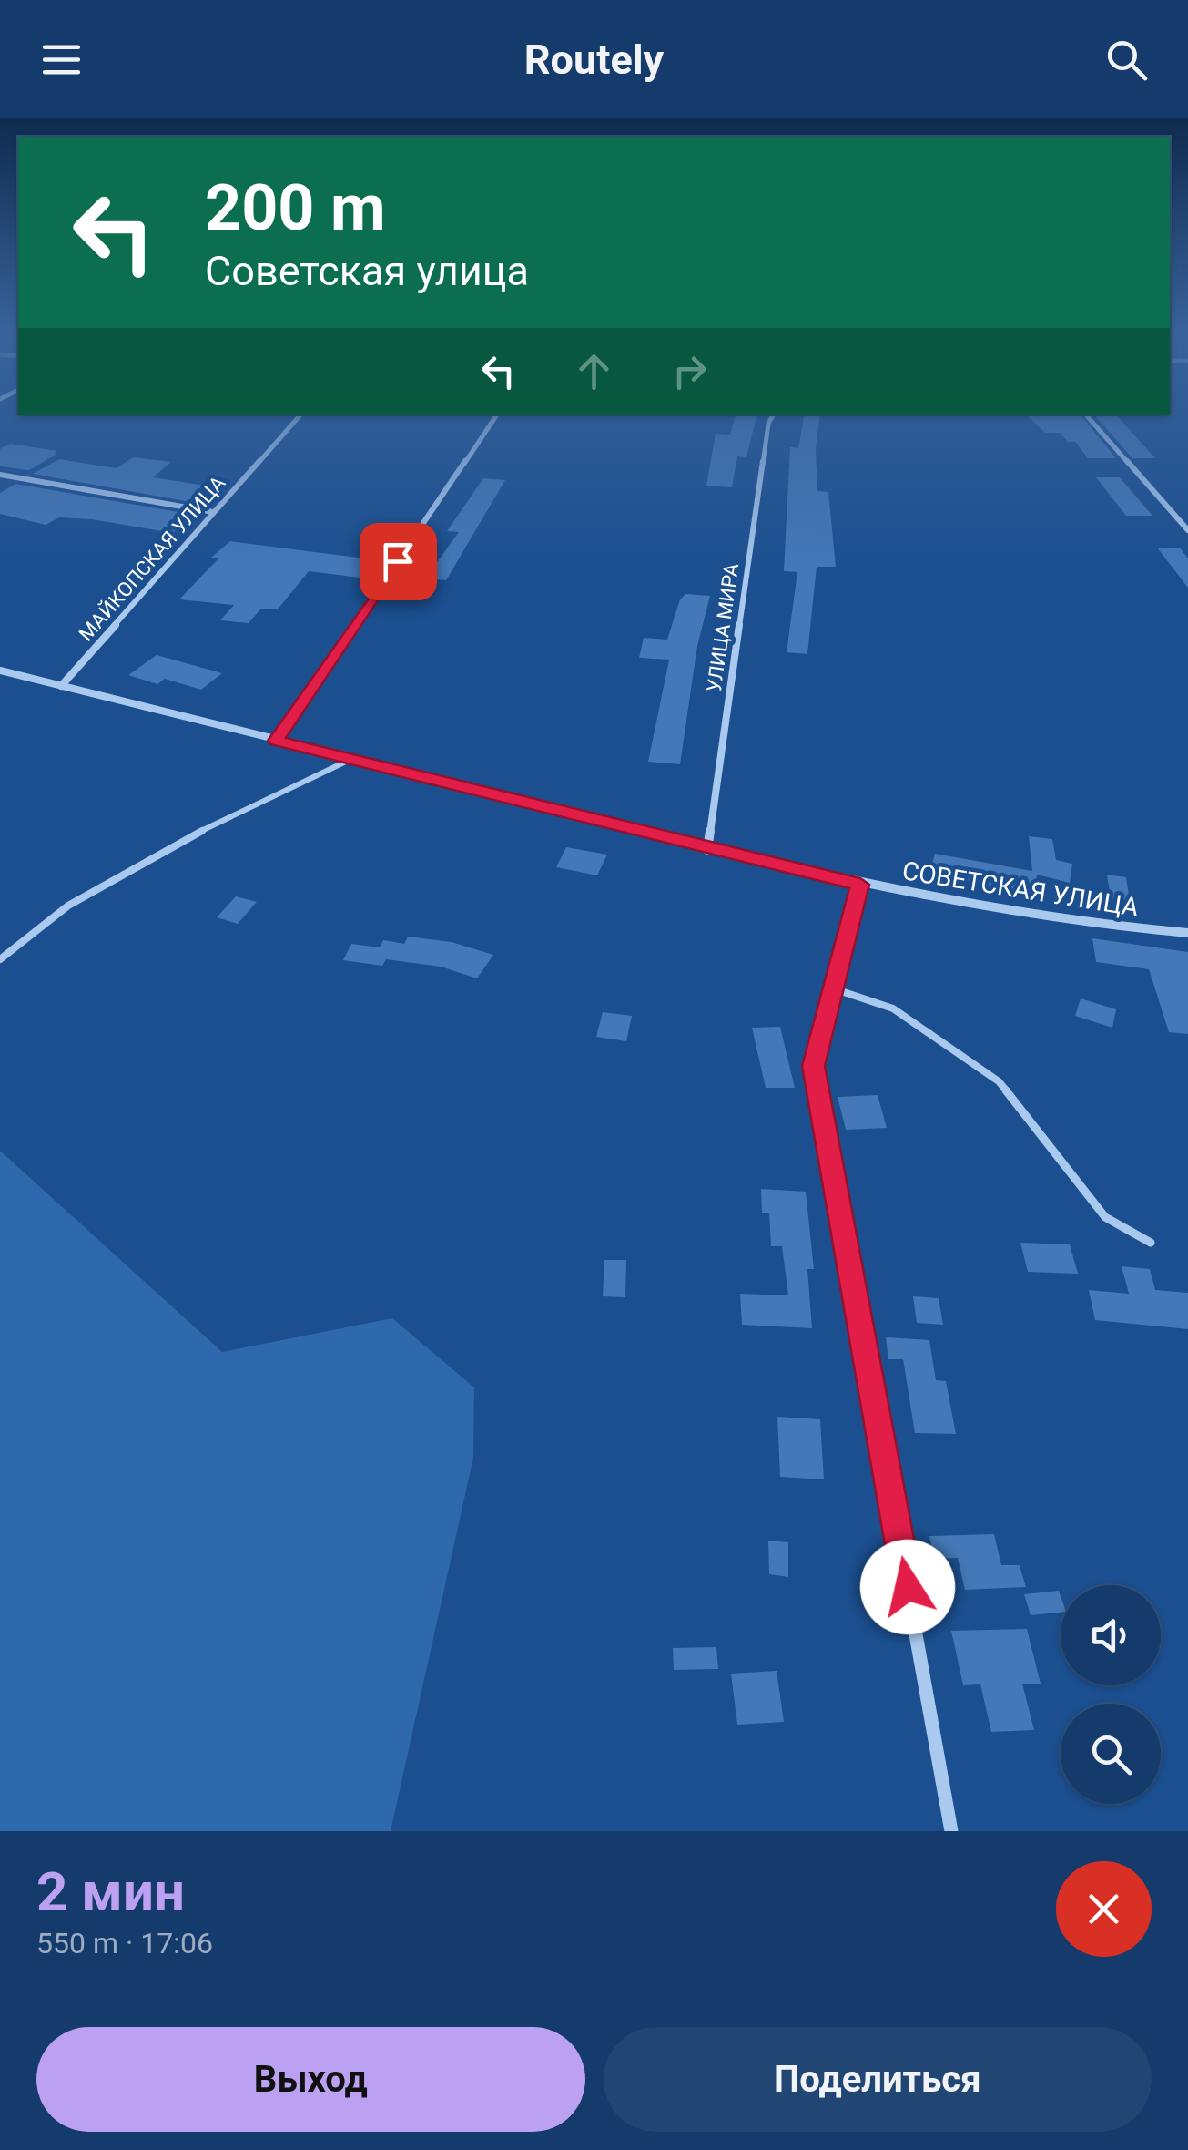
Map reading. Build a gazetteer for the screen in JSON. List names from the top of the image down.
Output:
{
  "streets": {
    "street": ["МАЙКОПСКАЯ УЛИЦА", "УЛИЦА МИРА", "СОВЕТСКАЯ УЛИЦА"]
  },
  "crossings": [
    ["МАЙКОПСКАЯ УЛИЦА", "СОВЕТСКАЯ УЛИЦА"],
    ["УЛИЦА МИРА", "СОВЕТСКАЯ УЛИЦА"]
  ],
  "page": {
    "header": "Routely",
    "turn": ["200 m", "Советская улица"],
    "heading": ["2 мин", "550 m · 17:06"],
    "buttons": ["Выход", "Поделиться"]
  }
}
